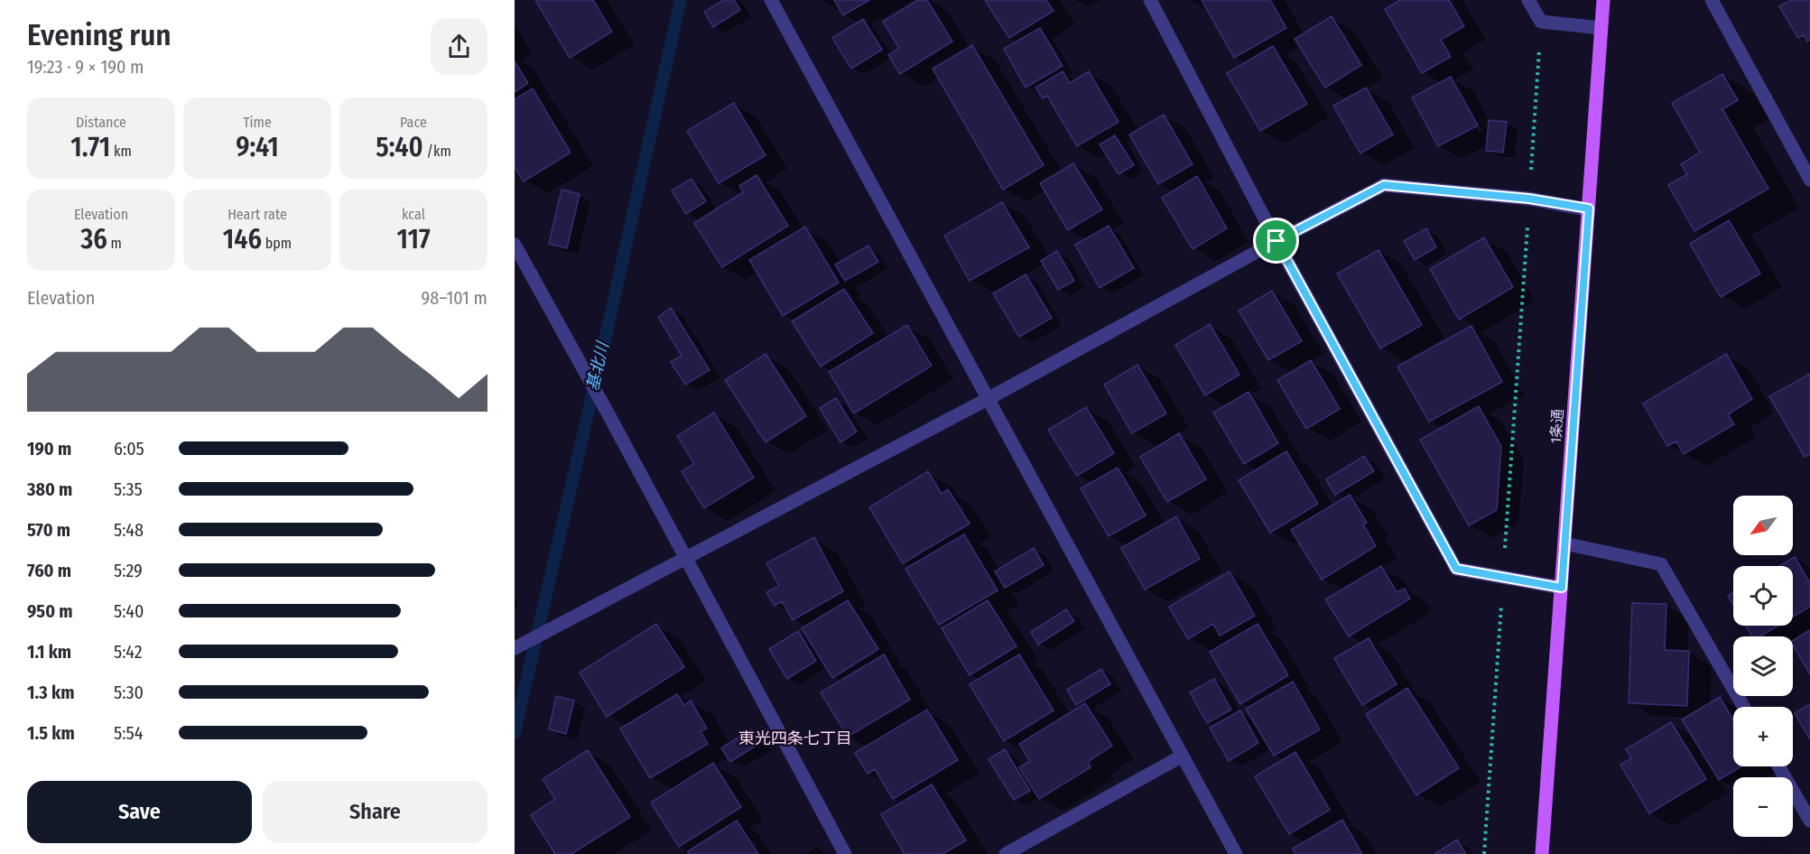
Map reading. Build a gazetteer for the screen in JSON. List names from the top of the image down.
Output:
{
  "streets": {
    "main road": ["1条通"]
  },
  "districts": ["東光四条七丁目"],
  "water": ["基北川"],
  "north": "bottom left",
  "page": {
    "heading": ["Evening run", "19:23 · 9 × 190 m"],
    "stats": [
      ["Distance", "1.71 km"],
      ["Time", "9:41"],
      ["Pace", "5:40 /km"],
      ["Elevation", "36 m"],
      ["Heart rate", "146 bpm"],
      ["kcal", "117"]
    ],
    "chart": ["Elevation", "98–101 m"],
    "list": [
      {
        "name": "190 m",
        "note": "6:05"
      },
      {
        "name": "380 m",
        "note": "5:35"
      },
      {
        "name": "570 m",
        "note": "5:48"
      },
      {
        "name": "760 m",
        "note": "5:29"
      },
      {
        "name": "950 m",
        "note": "5:40"
      },
      {
        "name": "1.1 km",
        "note": "5:42"
      },
      {
        "name": "1.3 km",
        "note": "5:30"
      },
      {
        "name": "1.5 km",
        "note": "5:54"
      }
    ],
    "map_buttons": ["+", "−"],
    "buttons": ["Save", "Share"]
  }
}
